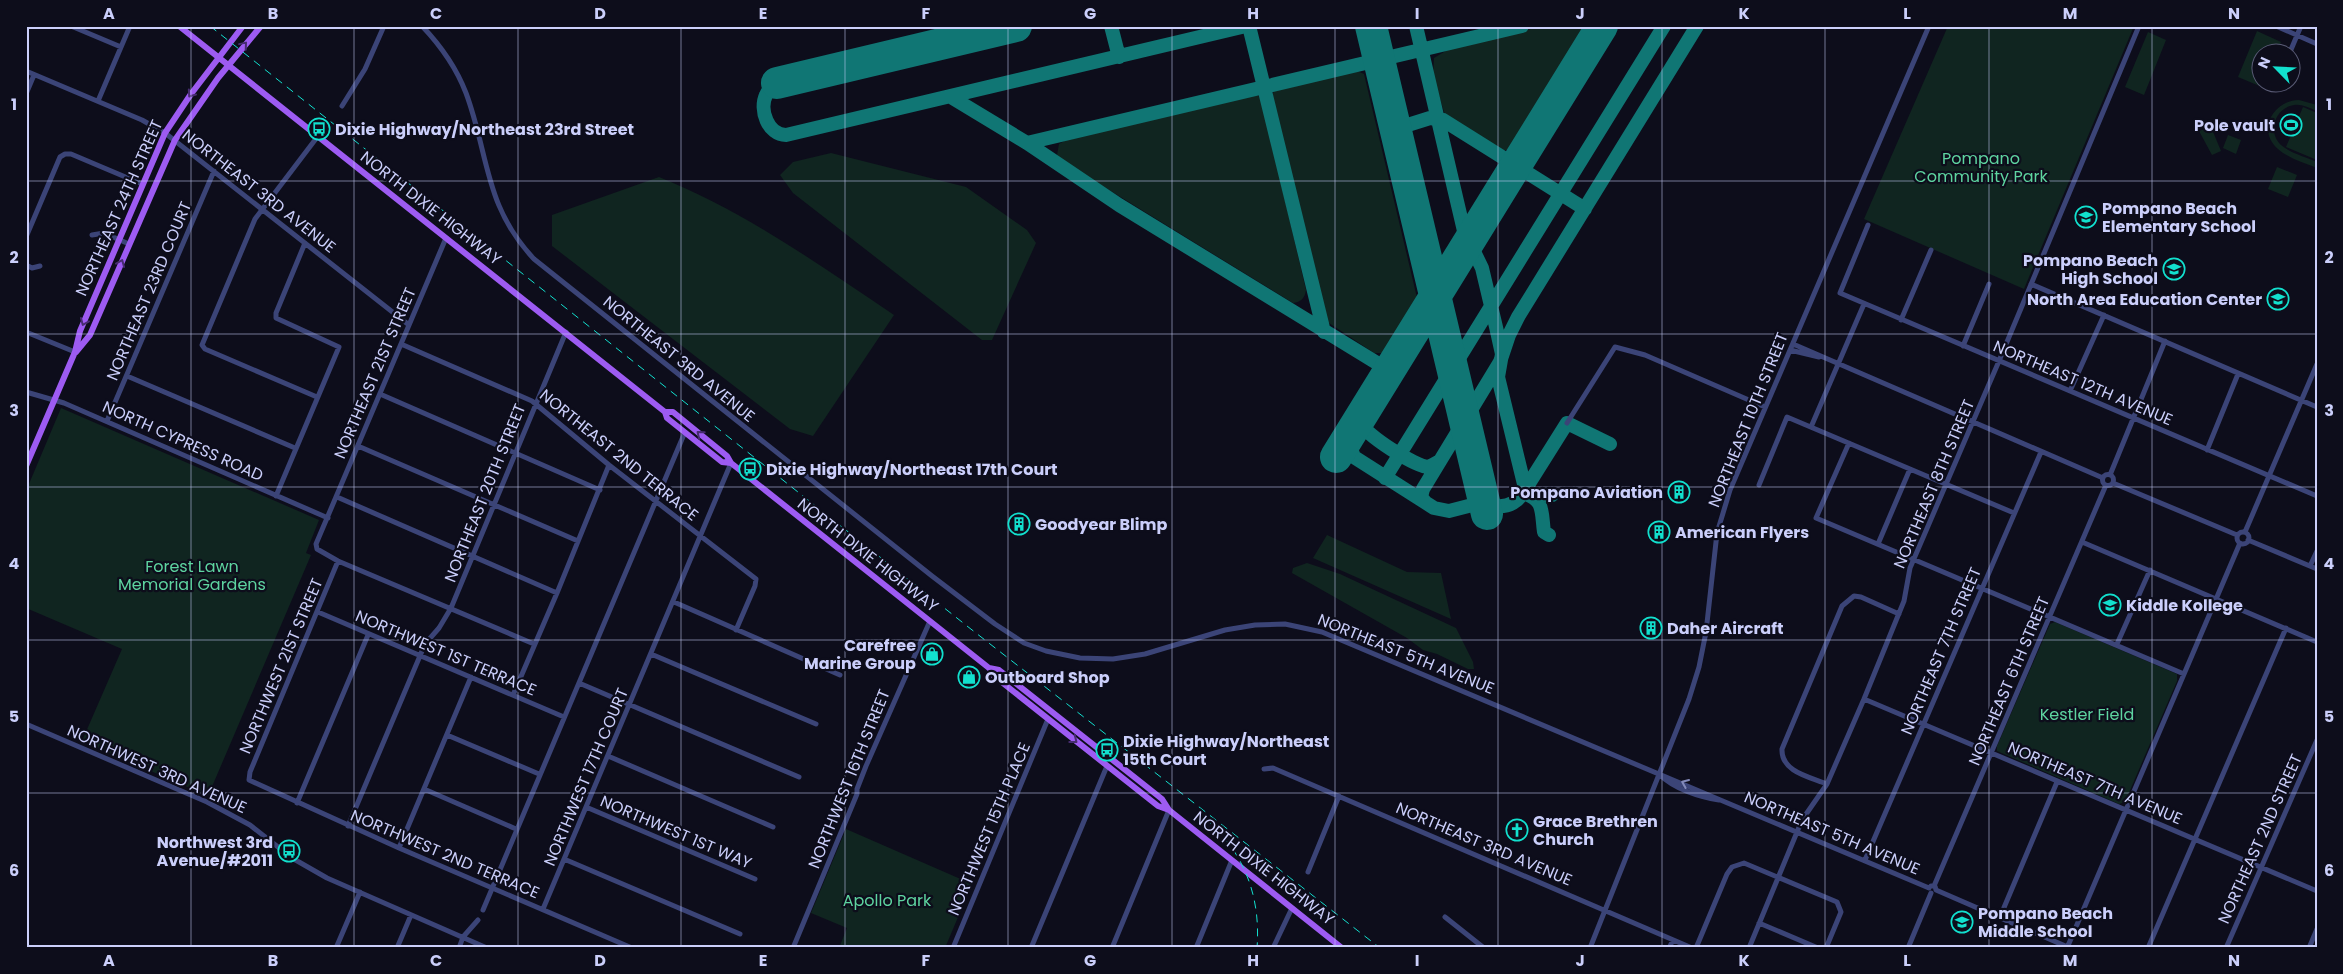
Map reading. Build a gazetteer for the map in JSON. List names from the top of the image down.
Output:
{
  "streets": {
    "main road": ["NORTHEAST 24TH STREET", "NORTH DIXIE HIGHWAY"],
    "street": [
      "NORTHEAST 3RD AVENUE",
      "NORTHEAST 23RD COURT",
      "NORTHEAST 21ST STREET",
      "NORTHEAST 12TH AVENUE",
      "NORTHEAST 10TH STREET",
      "NORTH CYPRESS ROAD",
      "NORTHEAST 2ND TERRACE",
      "NORTHEAST 8TH STREET",
      "NORTHEAST 20TH STREET",
      "NORTHEAST 7TH STREET",
      "NORTHWEST 1ST TERRACE",
      "NORTHEAST 5TH AVENUE",
      "NORTHWEST 21ST STREET",
      "NORTHEAST 6TH STREET",
      "NORTHWEST 3RD AVENUE",
      "NORTHWEST 17TH COURT",
      "NORTHWEST 16TH STREET",
      "NORTHEAST 7TH AVENUE",
      "NORTHWEST 15TH PLACE",
      "NORTHWEST 1ST WAY",
      "NORTHEAST 2ND STREET",
      "NORTHWEST 2ND TERRACE"
    ]
  },
  "crossings": [
    ["NORTHEAST 3RD AVENUE", "NORTHEAST 24TH STREET"],
    ["NORTHEAST 3RD AVENUE", "NORTHEAST 23RD COURT"],
    ["NORTHEAST 3RD AVENUE", "NORTHEAST 21ST STREET"],
    ["NORTHEAST 3RD AVENUE", "NORTHEAST 10TH STREET"],
    ["NORTHEAST 3RD AVENUE", "NORTHEAST 5TH AVENUE"],
    ["NORTHEAST 24TH STREET", "NORTH DIXIE HIGHWAY"],
    ["NORTHEAST 24TH STREET", "NORTH CYPRESS ROAD"],
    ["NORTH DIXIE HIGHWAY", "NORTHEAST 21ST STREET"],
    ["NORTH DIXIE HIGHWAY", "NORTHEAST 20TH STREET"],
    ["NORTH DIXIE HIGHWAY", "NORTHWEST 17TH COURT"],
    ["NORTH DIXIE HIGHWAY", "NORTHWEST 16TH STREET"],
    ["NORTH DIXIE HIGHWAY", "NORTHWEST 15TH PLACE"],
    ["NORTHEAST 23RD COURT", "NORTH CYPRESS ROAD"],
    ["NORTHEAST 21ST STREET", "NORTH CYPRESS ROAD"],
    ["NORTHEAST 21ST STREET", "NORTHEAST 2ND TERRACE"],
    ["NORTHEAST 12TH AVENUE", "NORTHEAST 8TH STREET"],
    ["NORTHEAST 10TH STREET", "NORTHEAST 5TH AVENUE"],
    ["NORTHEAST 2ND TERRACE", "NORTHEAST 20TH STREET"],
    ["NORTHEAST 2ND TERRACE", "NORTHWEST 17TH COURT"],
    ["NORTHEAST 8TH STREET", "NORTHEAST 5TH AVENUE"],
    ["NORTHEAST 8TH STREET", "NORTHEAST 7TH AVENUE"],
    ["NORTHEAST 20TH STREET", "NORTHWEST 1ST TERRACE"],
    ["NORTHEAST 20TH STREET", "NORTHWEST 2ND TERRACE"],
    ["NORTHEAST 7TH STREET", "NORTHEAST 5TH AVENUE"],
    ["NORTHEAST 7TH STREET", "NORTHEAST 7TH AVENUE"],
    ["NORTHWEST 1ST TERRACE", "NORTHWEST 21ST STREET"],
    ["NORTHEAST 5TH AVENUE", "NORTHEAST 6TH STREET"],
    ["NORTHWEST 21ST STREET", "NORTHWEST 2ND TERRACE"],
    ["NORTHEAST 6TH STREET", "NORTHEAST 7TH AVENUE"],
    ["NORTHWEST 17TH COURT", "NORTHWEST 1ST WAY"],
    ["NORTHWEST 17TH COURT", "NORTHWEST 2ND TERRACE"],
    ["NORTHEAST 7TH AVENUE", "NORTHEAST 2ND STREET"]
  ],
  "parks": [
    "Pompano Community Park",
    "Forest Lawn Memorial Gardens",
    "Kestler Field",
    "Apollo Park"
  ],
  "places": {
    "sports": ["Pole vault"],
    "bus stop": [
      "Dixie Highway/Northeast 23rd Street",
      "Dixie Highway/Northeast 17th Court",
      "Dixie Highway/Northeast 15th Court",
      "Northwest 3rd Avenue/#2011"
    ],
    "school or university": [
      "Pompano Beach Elementary School",
      "Pompano Beach High School",
      "North Area Education Center",
      "Kiddle Kollege",
      "Pompano Beach Middle School"
    ],
    "building": [
      "Pompano Aviation",
      "Goodyear Blimp",
      "American Flyers",
      "Daher Aircraft"
    ],
    "shop": ["Carefree Marine Group", "Outboard Shop"],
    "church": ["Grace Brethren Church"]
  },
  "north": "top left",
  "grid": {
    "columns": [
      "A",
      "B",
      "C",
      "D",
      "E",
      "F",
      "G",
      "H",
      "I",
      "J",
      "K",
      "L",
      "M",
      "N"
    ],
    "rows": [
      "1",
      "2",
      "3",
      "4",
      "5",
      "6"
    ]
  }
}
